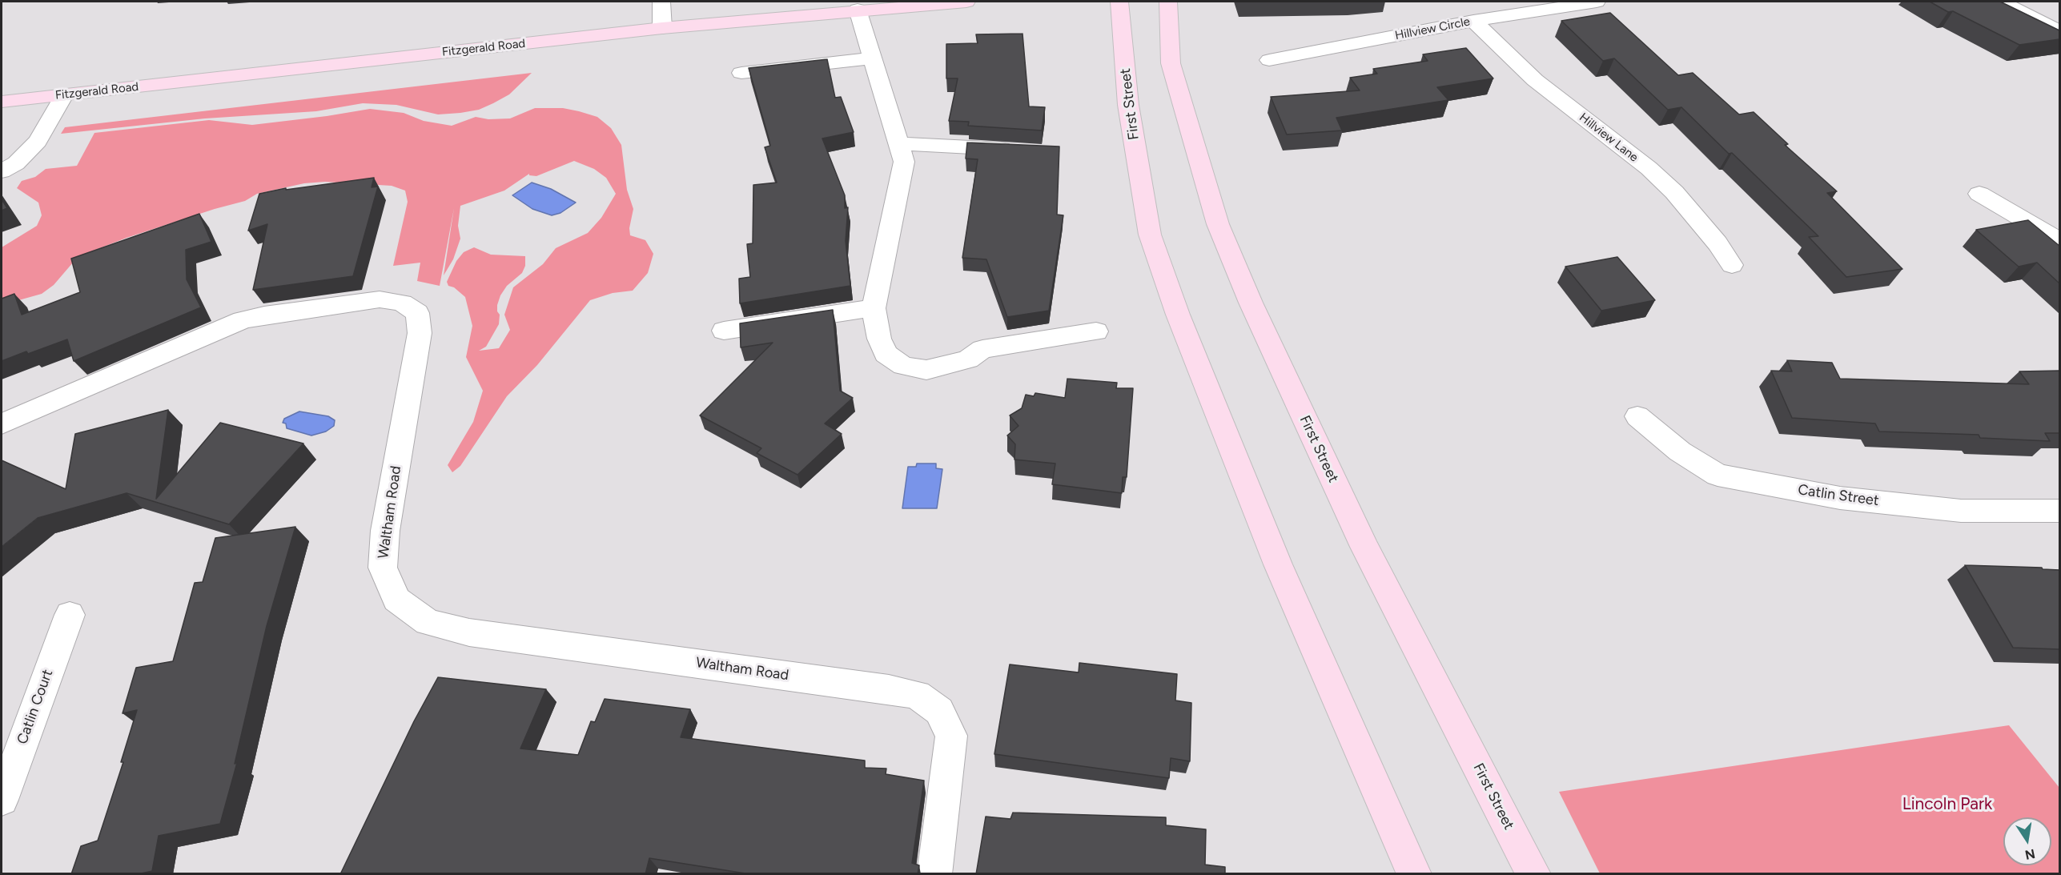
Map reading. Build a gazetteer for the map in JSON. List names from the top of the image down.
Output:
{
  "streets": {
    "main road": ["Fitzgerald Road", "First Street"],
    "street": [
      "Hillview Circle",
      "Hillview Lane",
      "Catlin Street",
      "Waltham Road",
      "Catlin Court"
    ]
  },
  "crossings": [
    ["Hillview Circle", "Hillview Lane"]
  ],
  "parks": ["Lincoln Park"],
  "north": "bottom"
}
